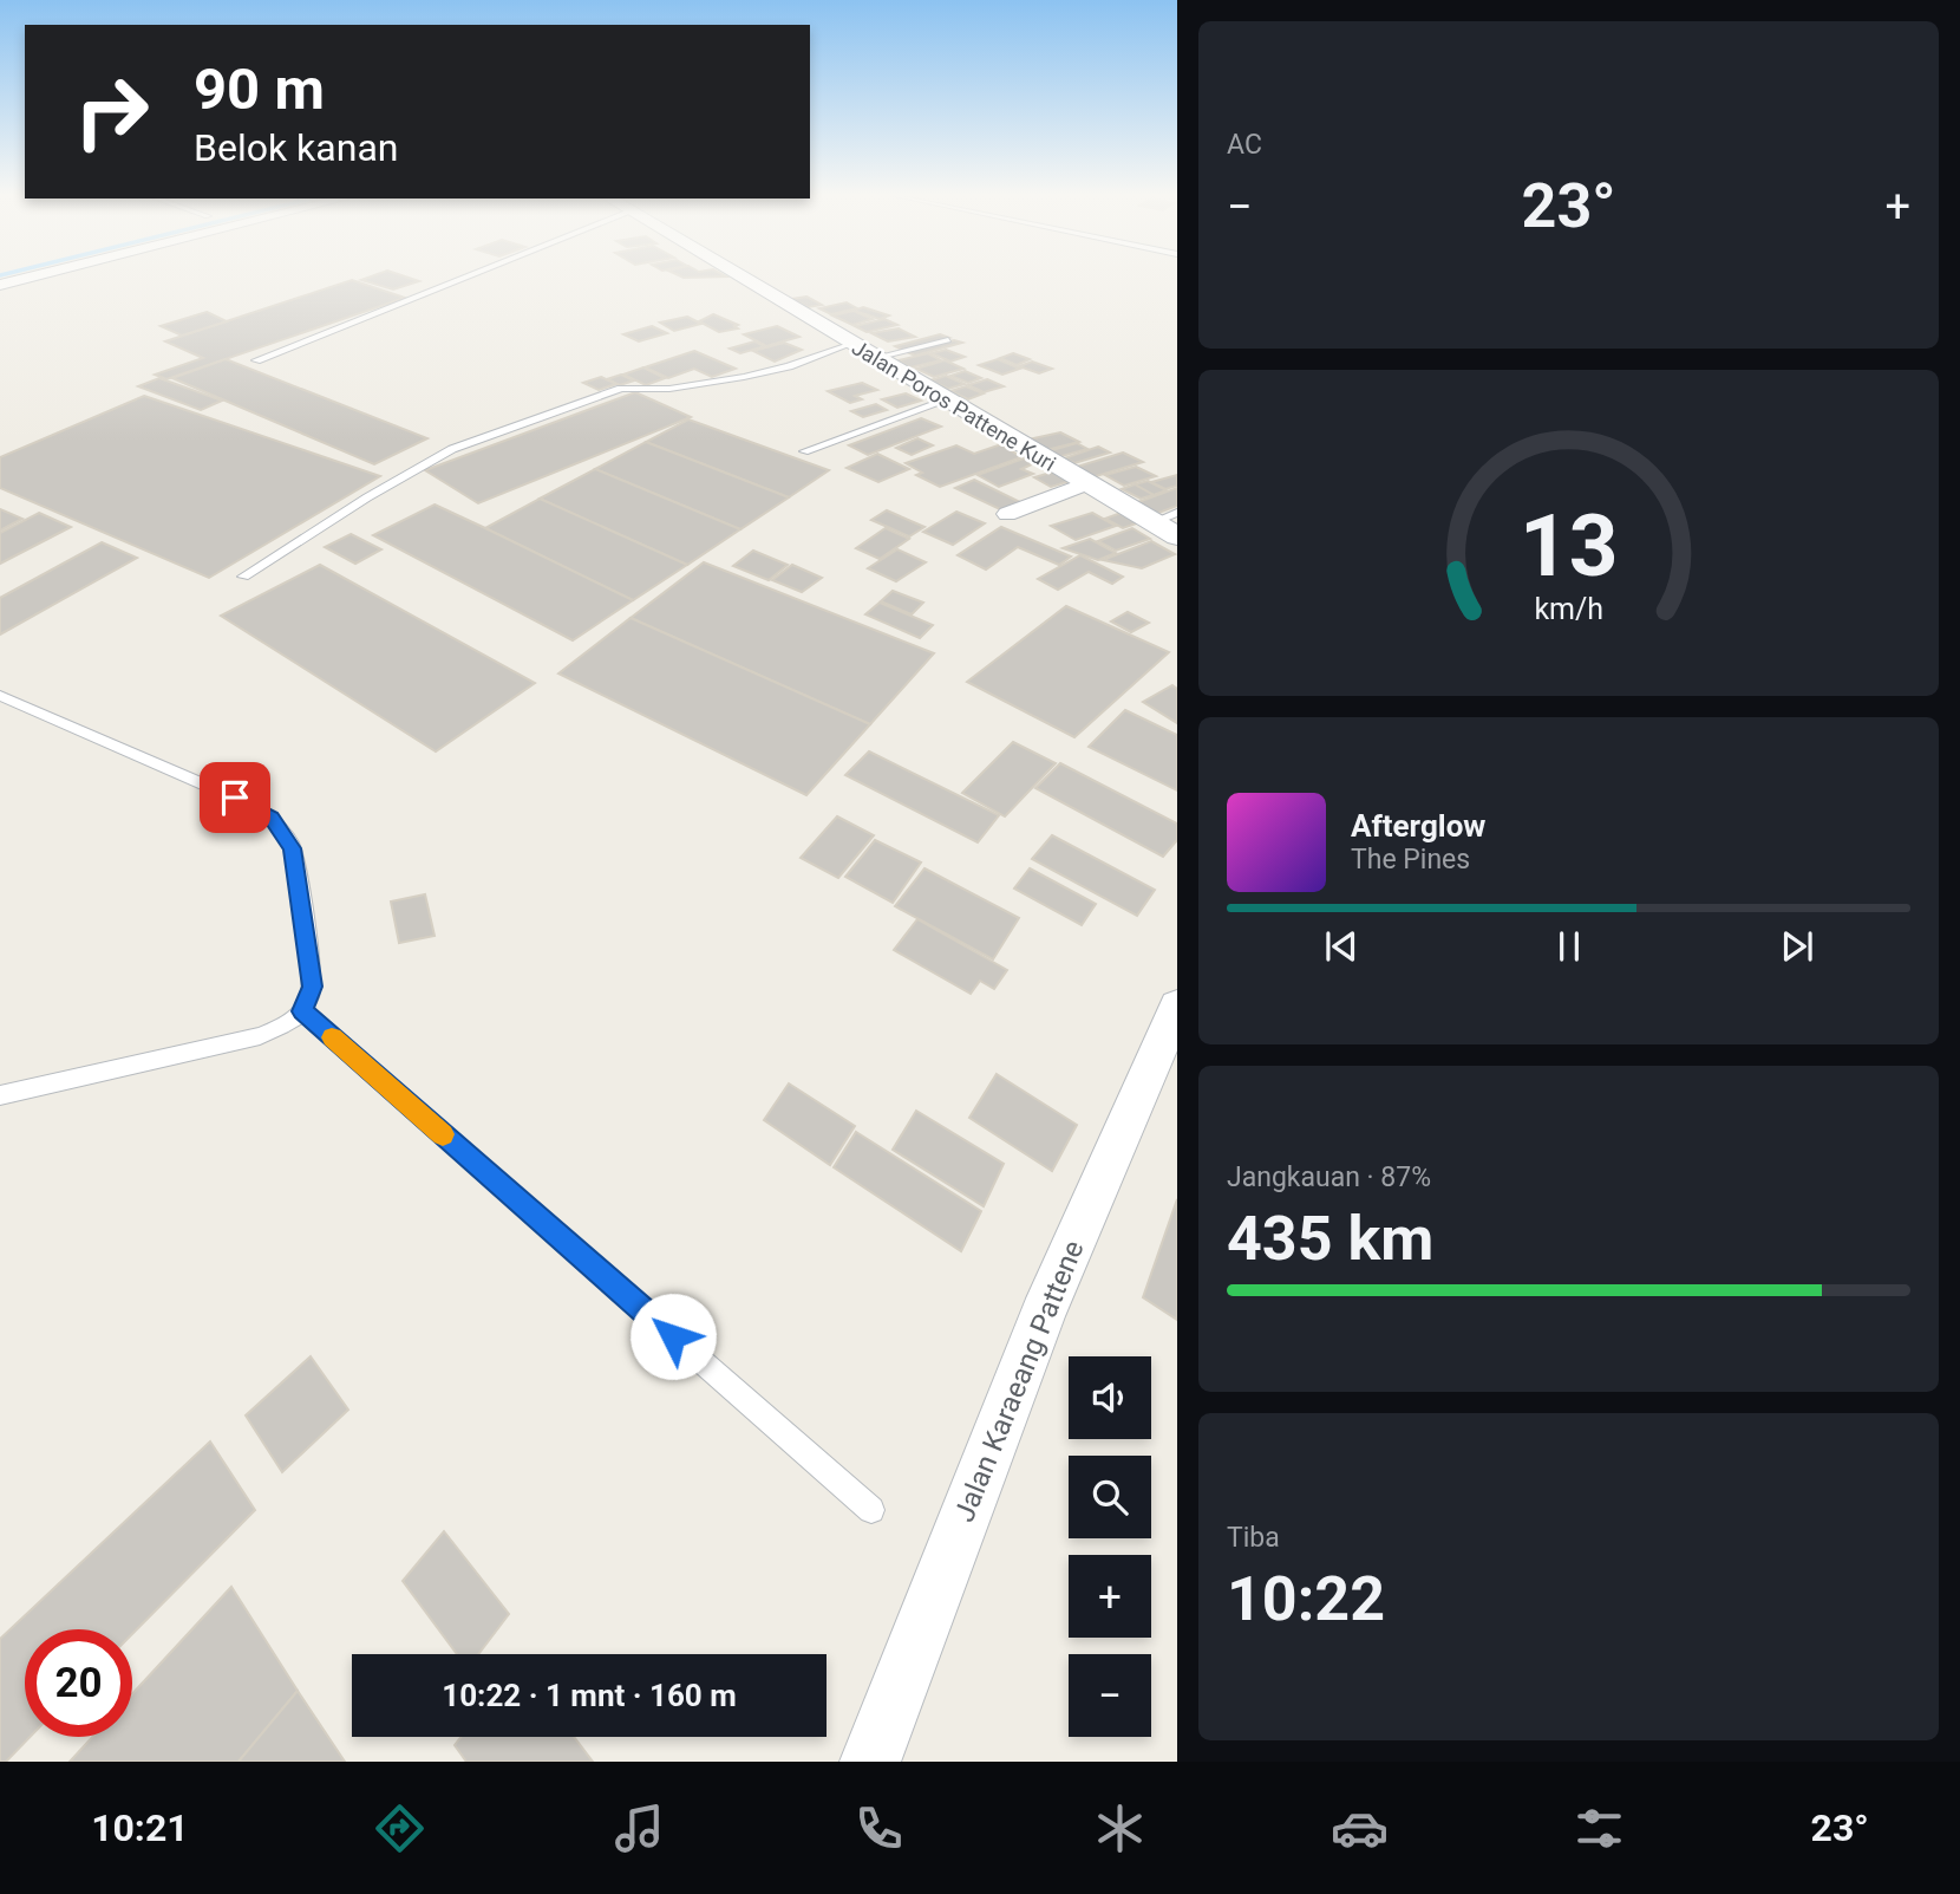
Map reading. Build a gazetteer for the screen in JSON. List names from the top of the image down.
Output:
{
  "streets": {
    "street": ["Jalan Poros Pattene Kuri", "Jalan Karaeang Pattene"]
  },
  "page": {
    "tile": [
      "AC",
      ["Jangkauan · 87%", "435 km"],
      ["Tiba", "10:22"]
    ],
    "turn": ["90 m", "Belok kanan"],
    "heat": ["−", "23°", "+"],
    "song": ["Afterglow", "The Pines"],
    "map_buttons": ["+", "−"],
    "limit": "20",
    "trip": "10:22 · 1 mnt · 160 m",
    "tabs": ["10:21", "23°"],
    "gauge": ["13", "km/h"]
  }
}
